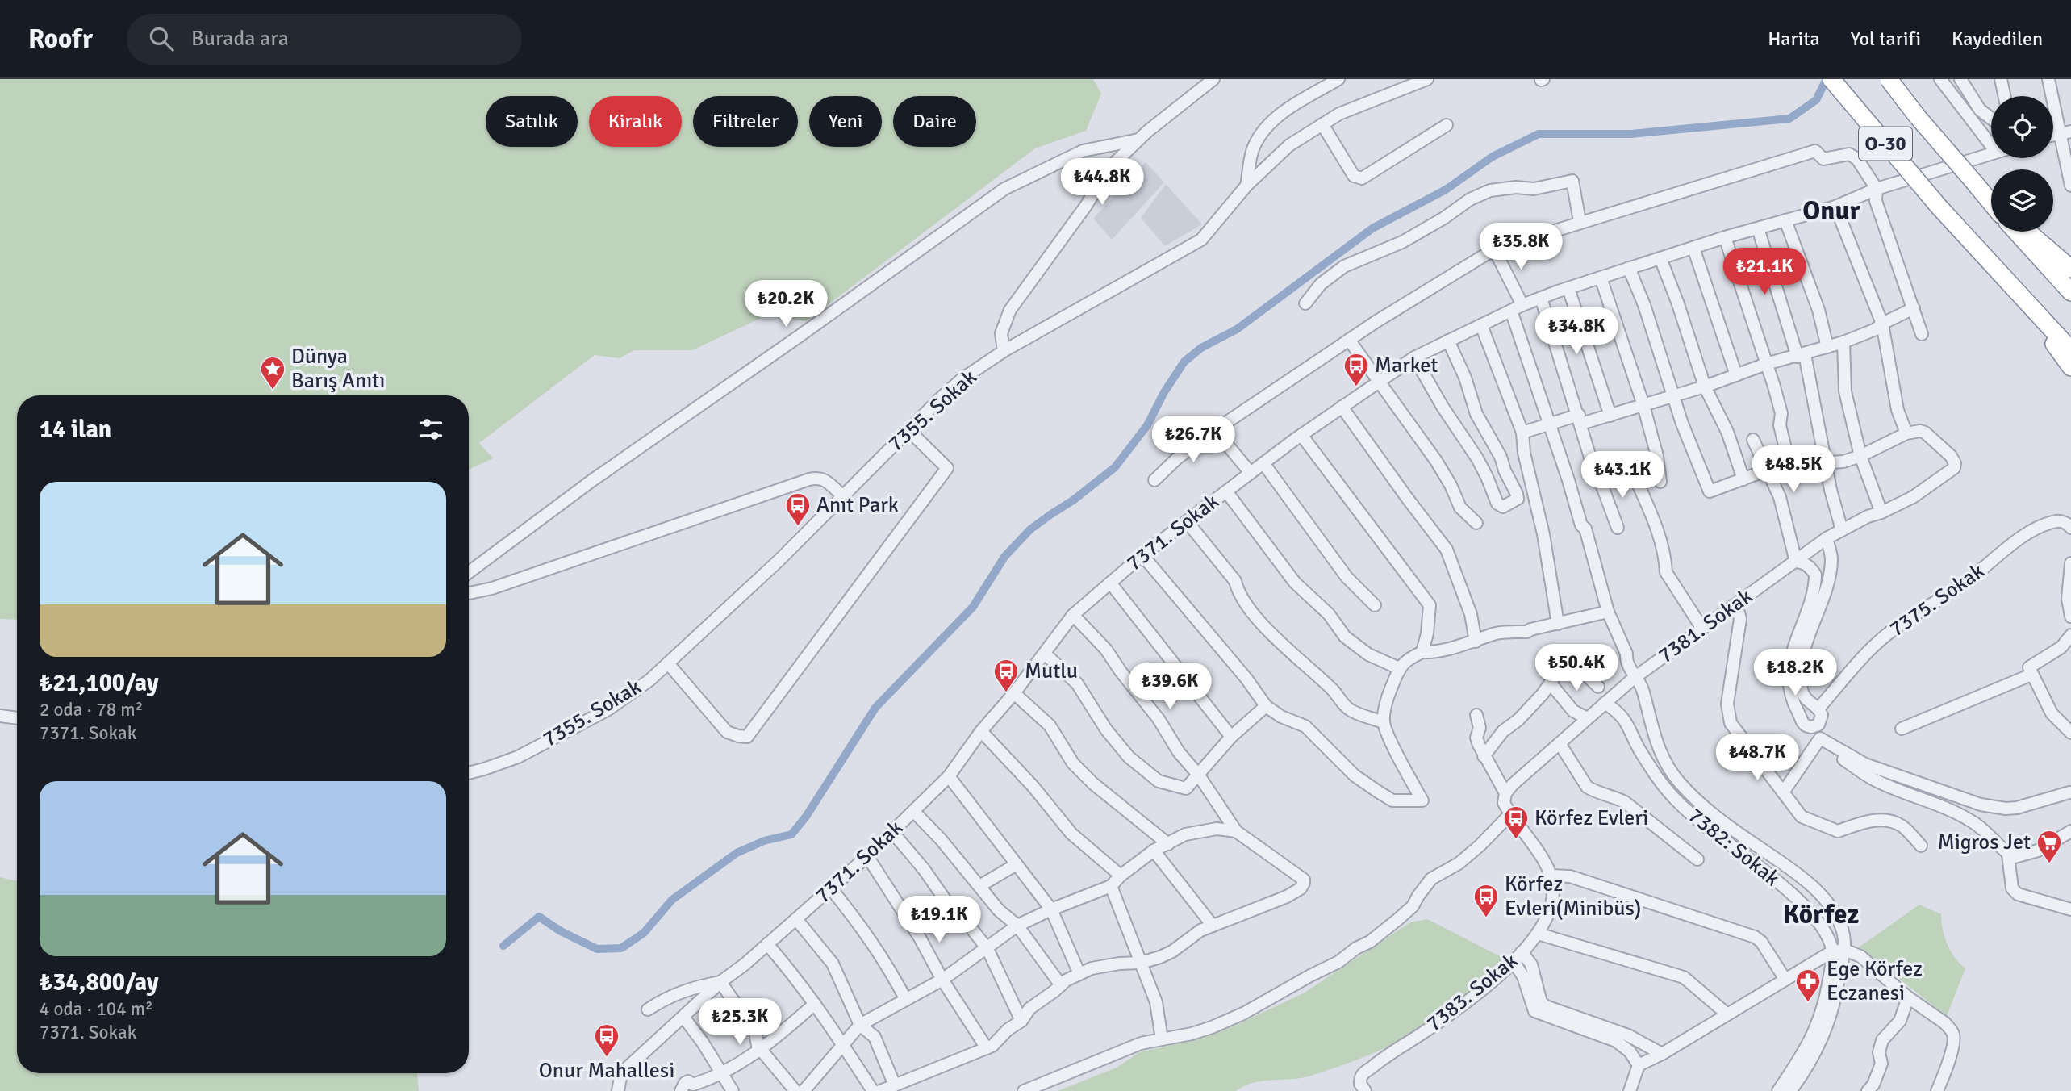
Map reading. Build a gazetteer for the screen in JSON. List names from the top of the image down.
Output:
{
  "streets": {
    "highway": ["O-30"],
    "street": [
      "7355. Sokak",
      "7371. Sokak",
      "7375. Sokak",
      "7381. Sokak",
      "7382: Sokak",
      "7383. Sokak"
    ]
  },
  "crossings": [
    ["7371. Sokak", "7382: Sokak"],
    ["7381. Sokak", "7382: Sokak"]
  ],
  "districts": ["Onur", "Körfez"],
  "places": {
    "bus stop": [
      "Market",
      "Anıt Park",
      "Mutlu",
      "Körfez Evleri",
      "Körfez Evleri(Minibüs)",
      "Onur Mahallesi"
    ],
    "place": ["Dünya Barış Anıtı"],
    "supermarket": ["Migros Jet"],
    "pharmacy": ["Ege Körfez Eczanesi"]
  },
  "page": {
    "header": "Roofr",
    "search": "Burada ara",
    "nav": ["Harita", "Yol tarifi", "Kaydedilen"],
    "chip": [
      "Satılık",
      "Kiralık",
      "Filtreler",
      "Yeni",
      "Daire"
    ],
    "price": [
      "₺44.8K",
      "₺35.8K",
      "₺21.1K",
      "₺20.2K",
      "₺34.8K",
      "₺26.7K",
      "₺48.5K",
      "₺43.1K",
      "₺50.4K",
      "₺18.2K",
      "₺39.6K",
      "₺48.7K",
      "₺19.1K",
      "₺25.3K"
    ],
    "heading": "14 ilan",
    "list": [
      {
        "name": "₺21,100/ay",
        "note": "2 oda · 78 m² · 7371. Sokak"
      },
      {
        "name": "₺34,800/ay",
        "note": "4 oda · 104 m² · 7371. Sokak"
      }
    ]
  }
}
